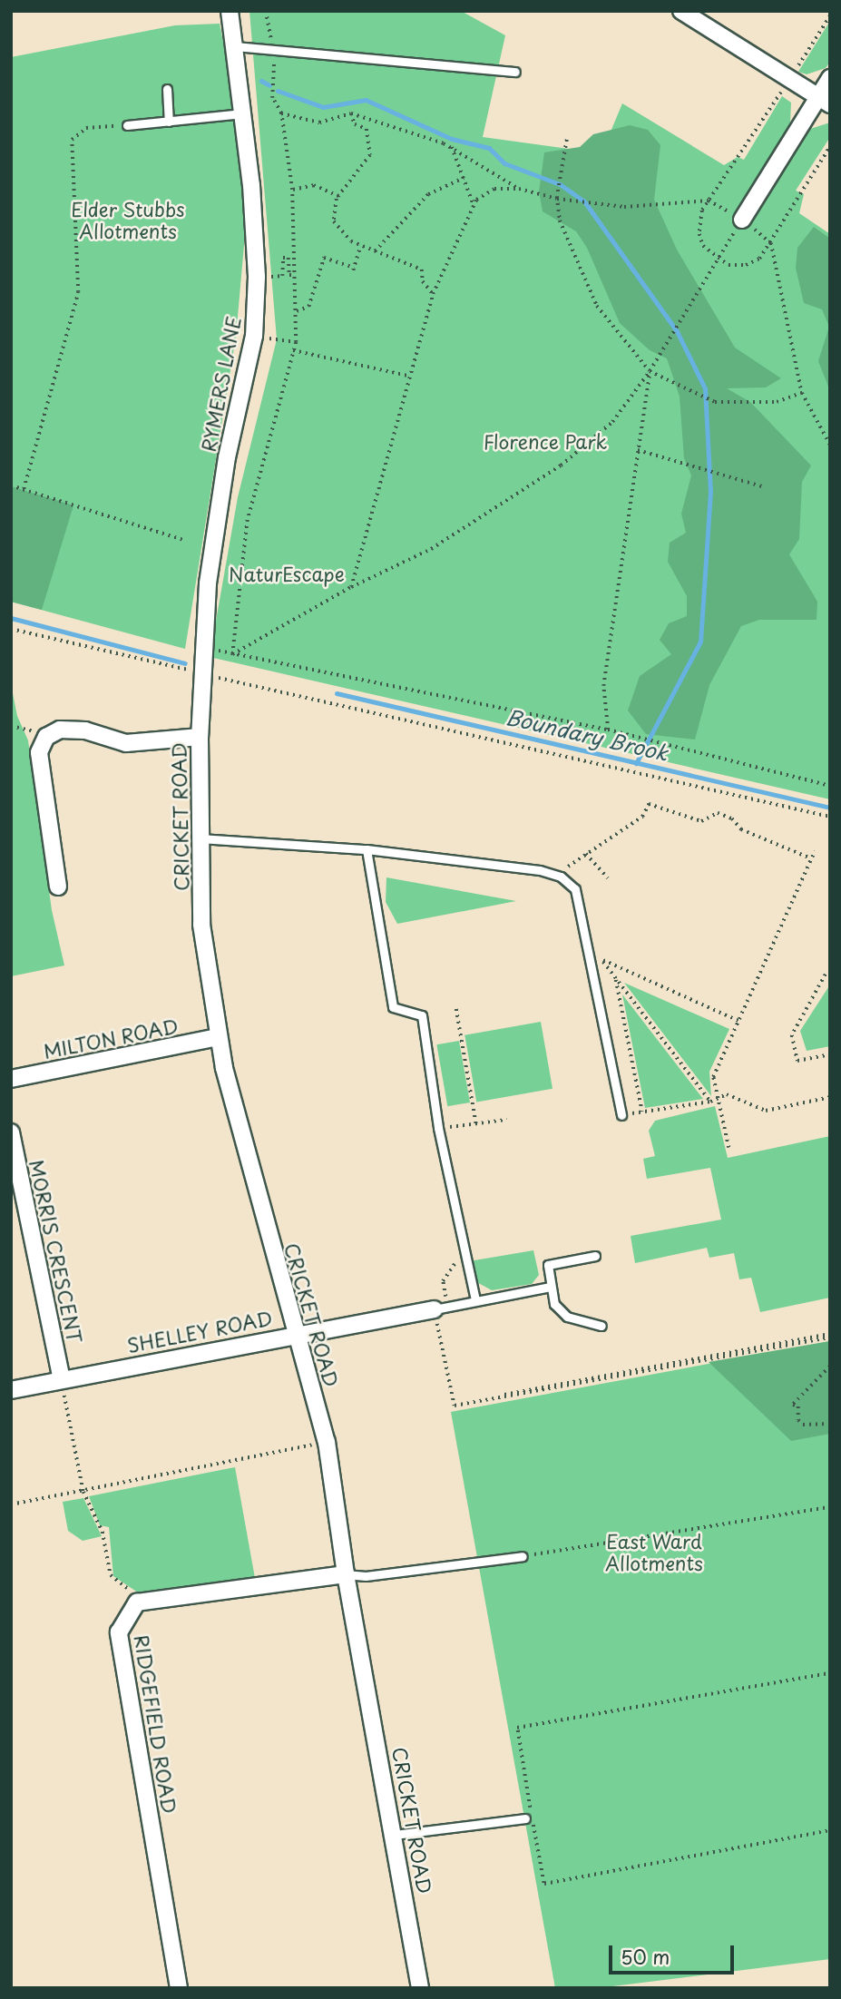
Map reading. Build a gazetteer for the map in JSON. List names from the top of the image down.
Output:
{
  "streets": {
    "street": [
      "RYMERS LANE",
      "CRICKET ROAD",
      "MILTON ROAD",
      "MORRIS CRESCENT",
      "SHELLEY ROAD",
      "RIDGEFIELD ROAD"
    ]
  },
  "crossings": [
    ["RYMERS LANE", "CRICKET ROAD"],
    ["CRICKET ROAD", "MILTON ROAD"],
    ["CRICKET ROAD", "SHELLEY ROAD"],
    ["MORRIS CRESCENT", "SHELLEY ROAD"]
  ],
  "water": ["Boundary Brook"],
  "parks": [
    "Elder Stubbs Allotments",
    "Florence Park",
    "NaturEscape",
    "East Ward Allotments"
  ],
  "scale_bar": "50 m"
}
